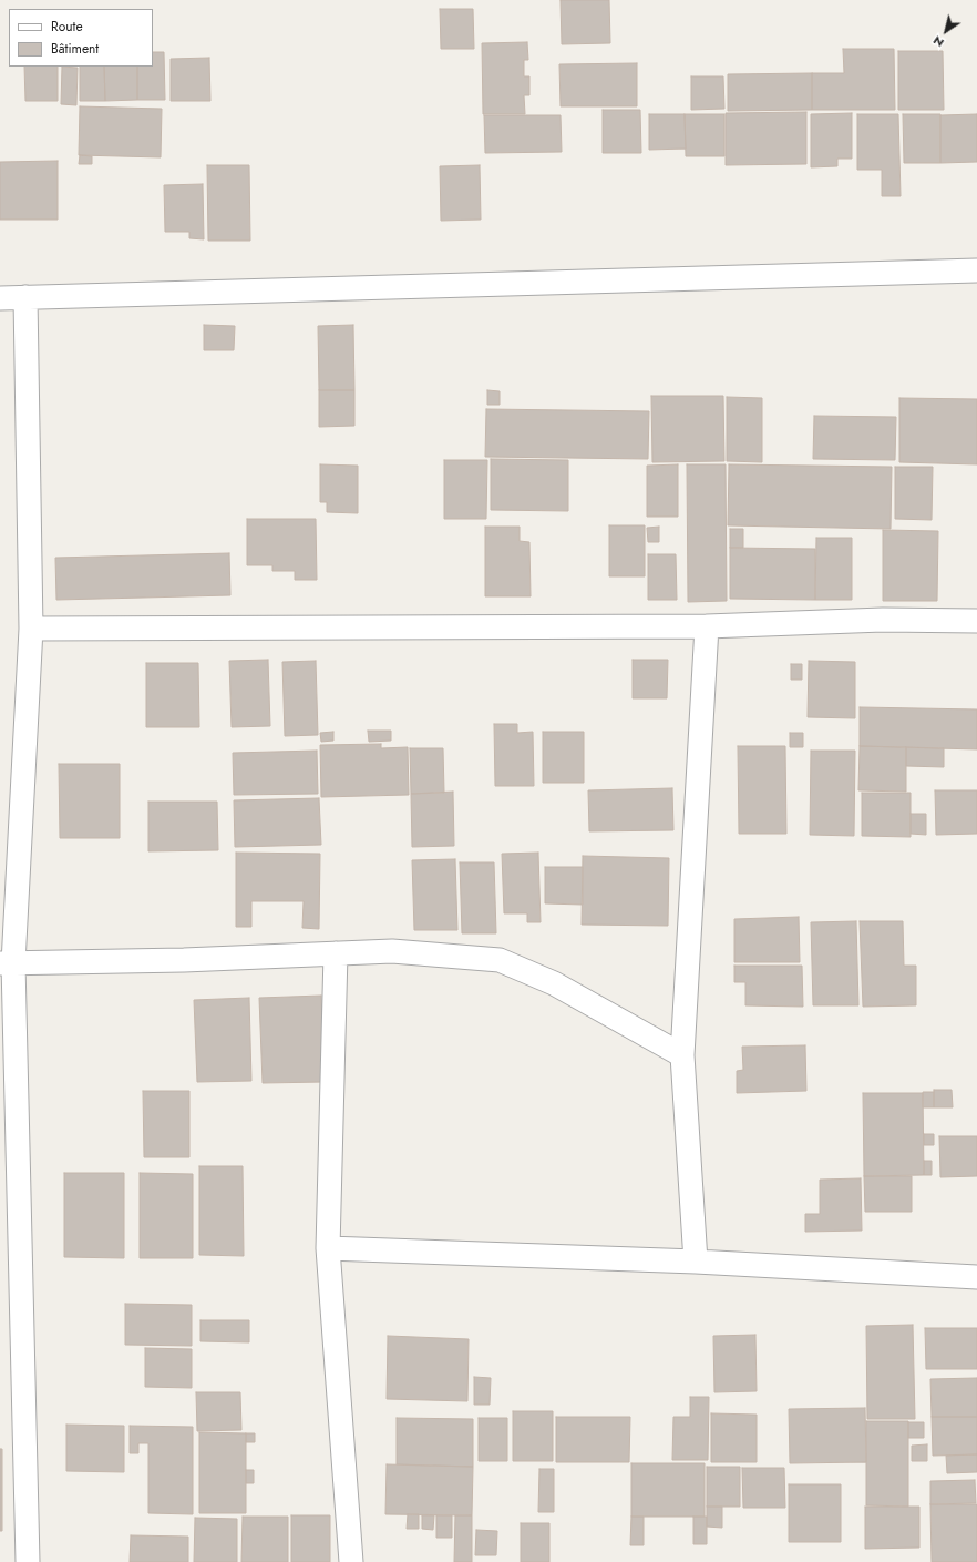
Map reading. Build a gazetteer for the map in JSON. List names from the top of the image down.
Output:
{
  "legend": ["Route", "Bâtiment"],
  "north": "bottom left"
}
